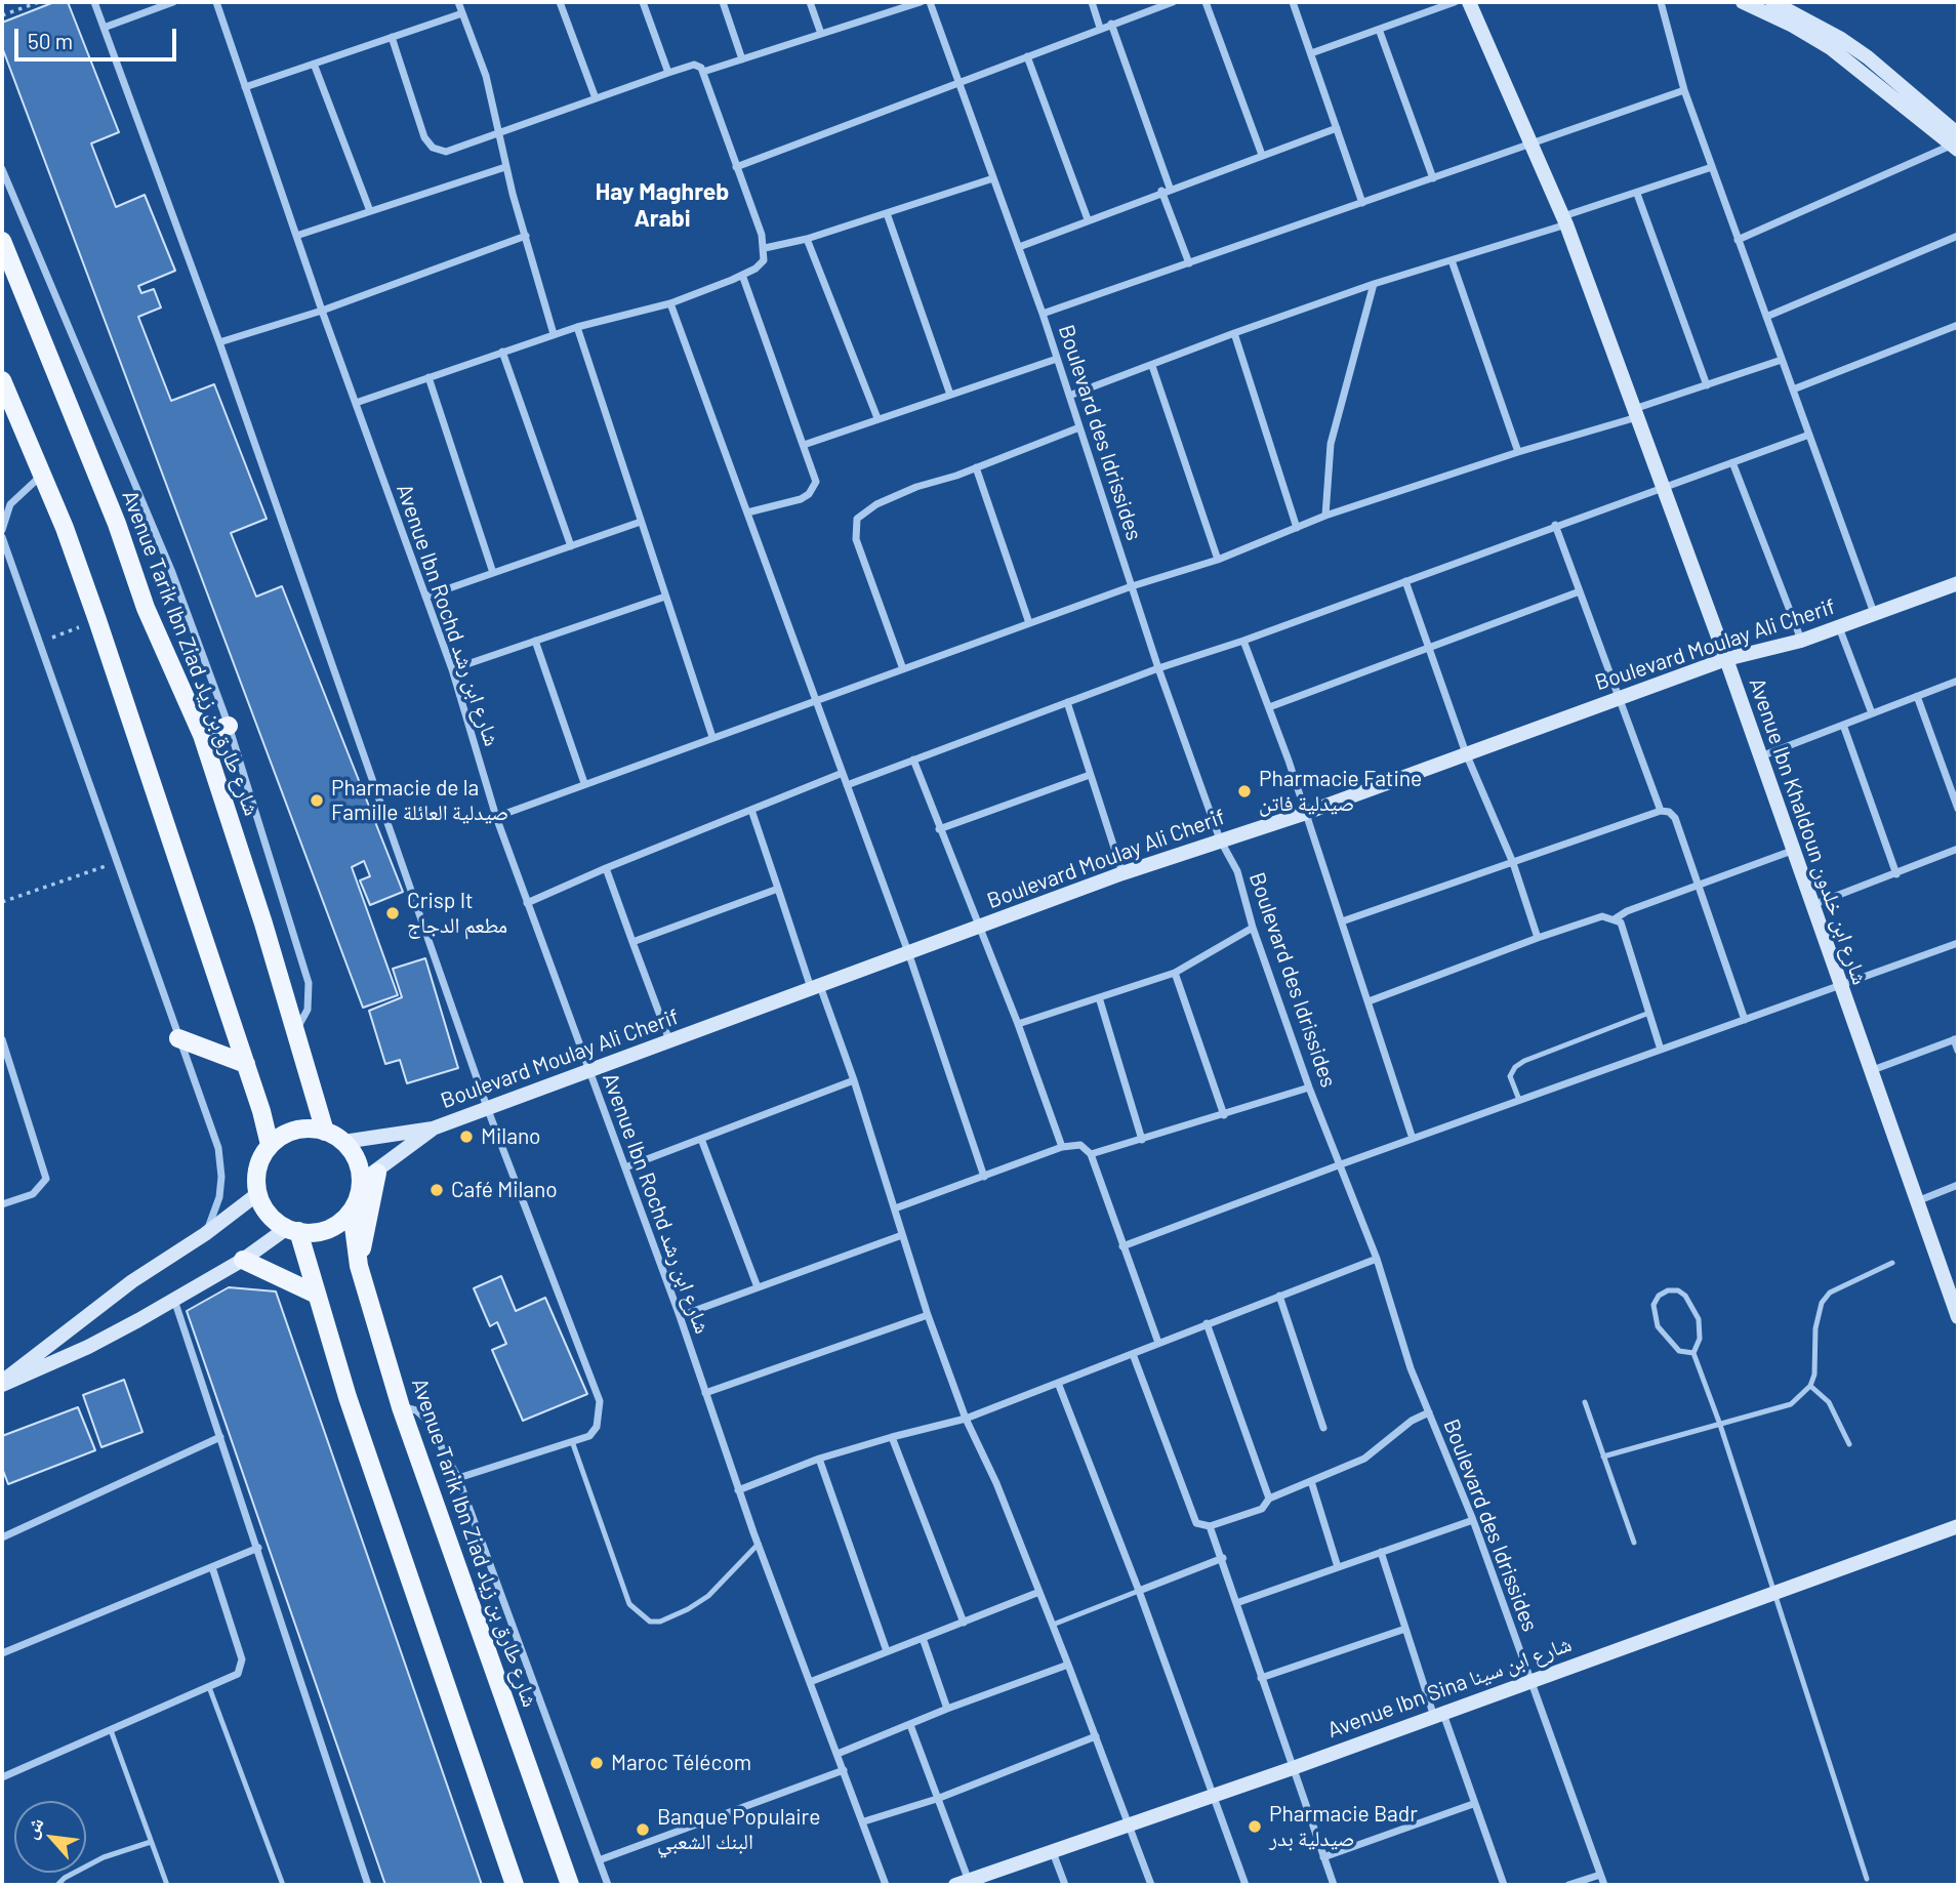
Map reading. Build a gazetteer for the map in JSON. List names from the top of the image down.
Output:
{
  "streets": {
    "main road": ["Avenue Tarik Ibn Ziad شارع طارق بن زياد"],
    "street": [
      "Boulevard des Idrissides",
      "Avenue Ibn Rochd شارع ابن رشد",
      "Boulevard Moulay Ali Cherif",
      "Avenue Ibn Khaldoun شارع ابن خلدون",
      "Avenue Ibn Sina شارع ابن سينا"
    ]
  },
  "crossings": [
    ["Boulevard des Idrissides", "Boulevard Moulay Ali Cherif"],
    ["Boulevard des Idrissides", "Avenue Ibn Sina شارع ابن سينا"],
    ["Avenue Ibn Rochd شارع ابن رشد", "Boulevard Moulay Ali Cherif"],
    ["Boulevard Moulay Ali Cherif", "Avenue Tarik Ibn Ziad شارع طارق بن زياد"],
    ["Boulevard Moulay Ali Cherif", "Avenue Ibn Khaldoun شارع ابن خلدون"]
  ],
  "districts": ["Hay Maghreb Arabi"],
  "places": [
    "Pharmacie Fatine صيدلية فاتن",
    "Pharmacie de la Famille صيدلية العائلة",
    "Crisp It مطعم الدجاج",
    "Milano",
    "Café Milano",
    "Maroc Télécom",
    "Pharmacie Badr صيدلية بدر",
    "Banque Populaire البنك الشعبي"
  ],
  "scale_bar": "50 m",
  "north": "top left"
}
